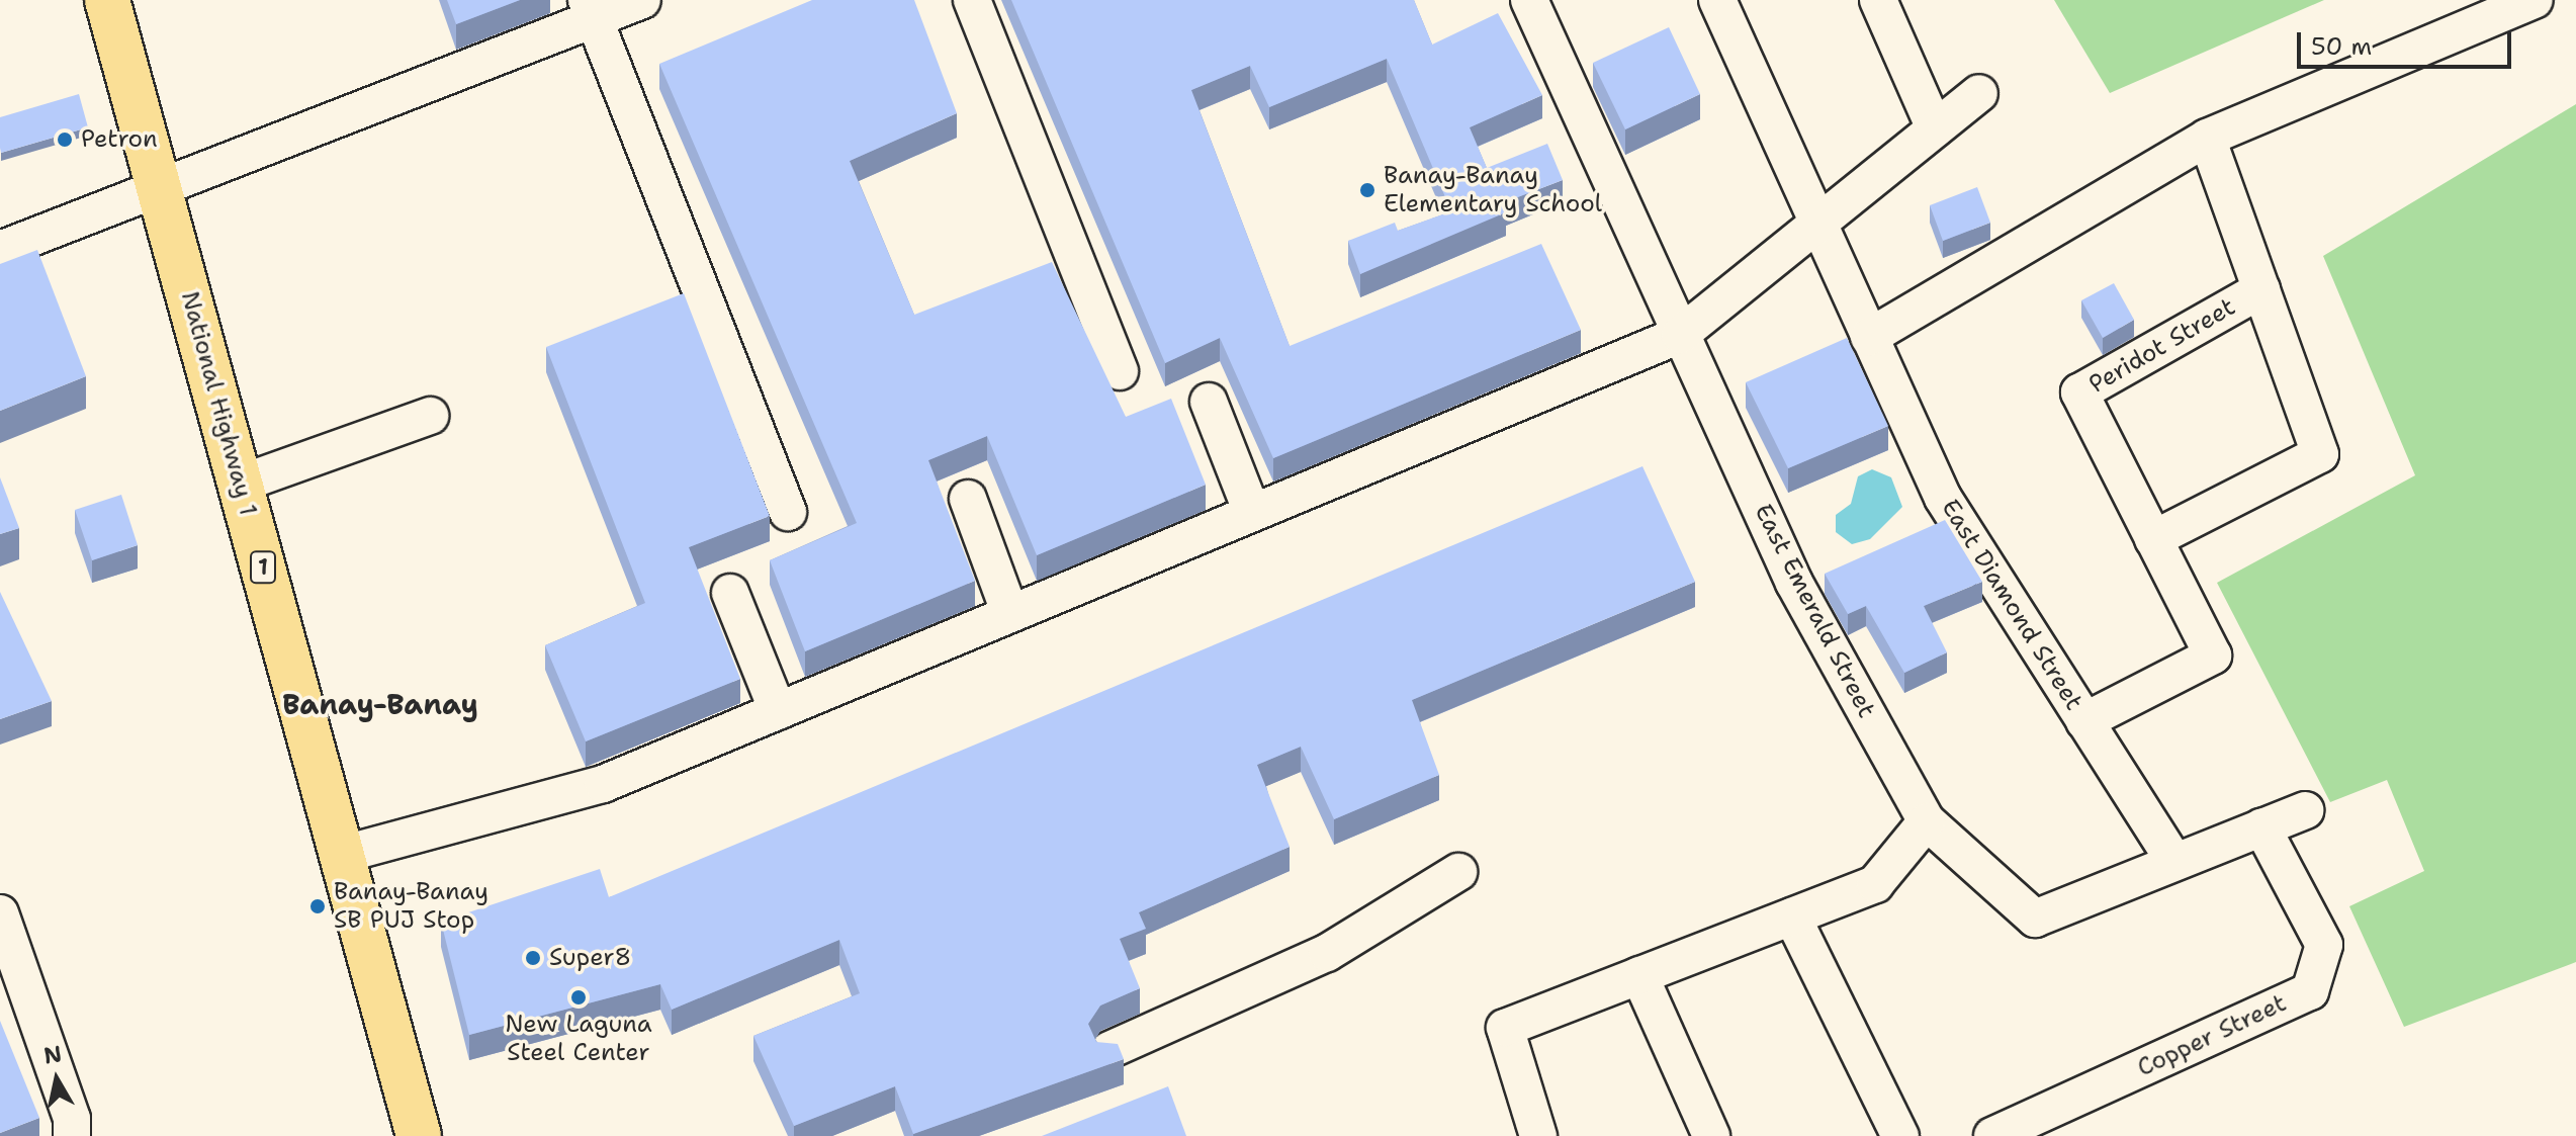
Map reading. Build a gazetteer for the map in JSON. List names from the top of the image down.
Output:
{
  "streets": {
    "highway": ["National Highway 1", "1"],
    "street": [
      "Peridot Street",
      "East Diamond Street",
      "East Emerald Street",
      "Copper Street"
    ]
  },
  "crossings": [
    ["Peridot Street", "East Diamond Street"],
    ["East Diamond Street", "East Emerald Street"],
    ["East Emerald Street", "Copper Street"]
  ],
  "districts": ["Banay-Banay"],
  "places": [
    "Petron",
    "Banay-Banay Elementary School",
    "Banay-Banay SB PUJ Stop",
    "Super8",
    "New Laguna Steel Center"
  ],
  "scale_bar": "50 m",
  "north": "top"
}
